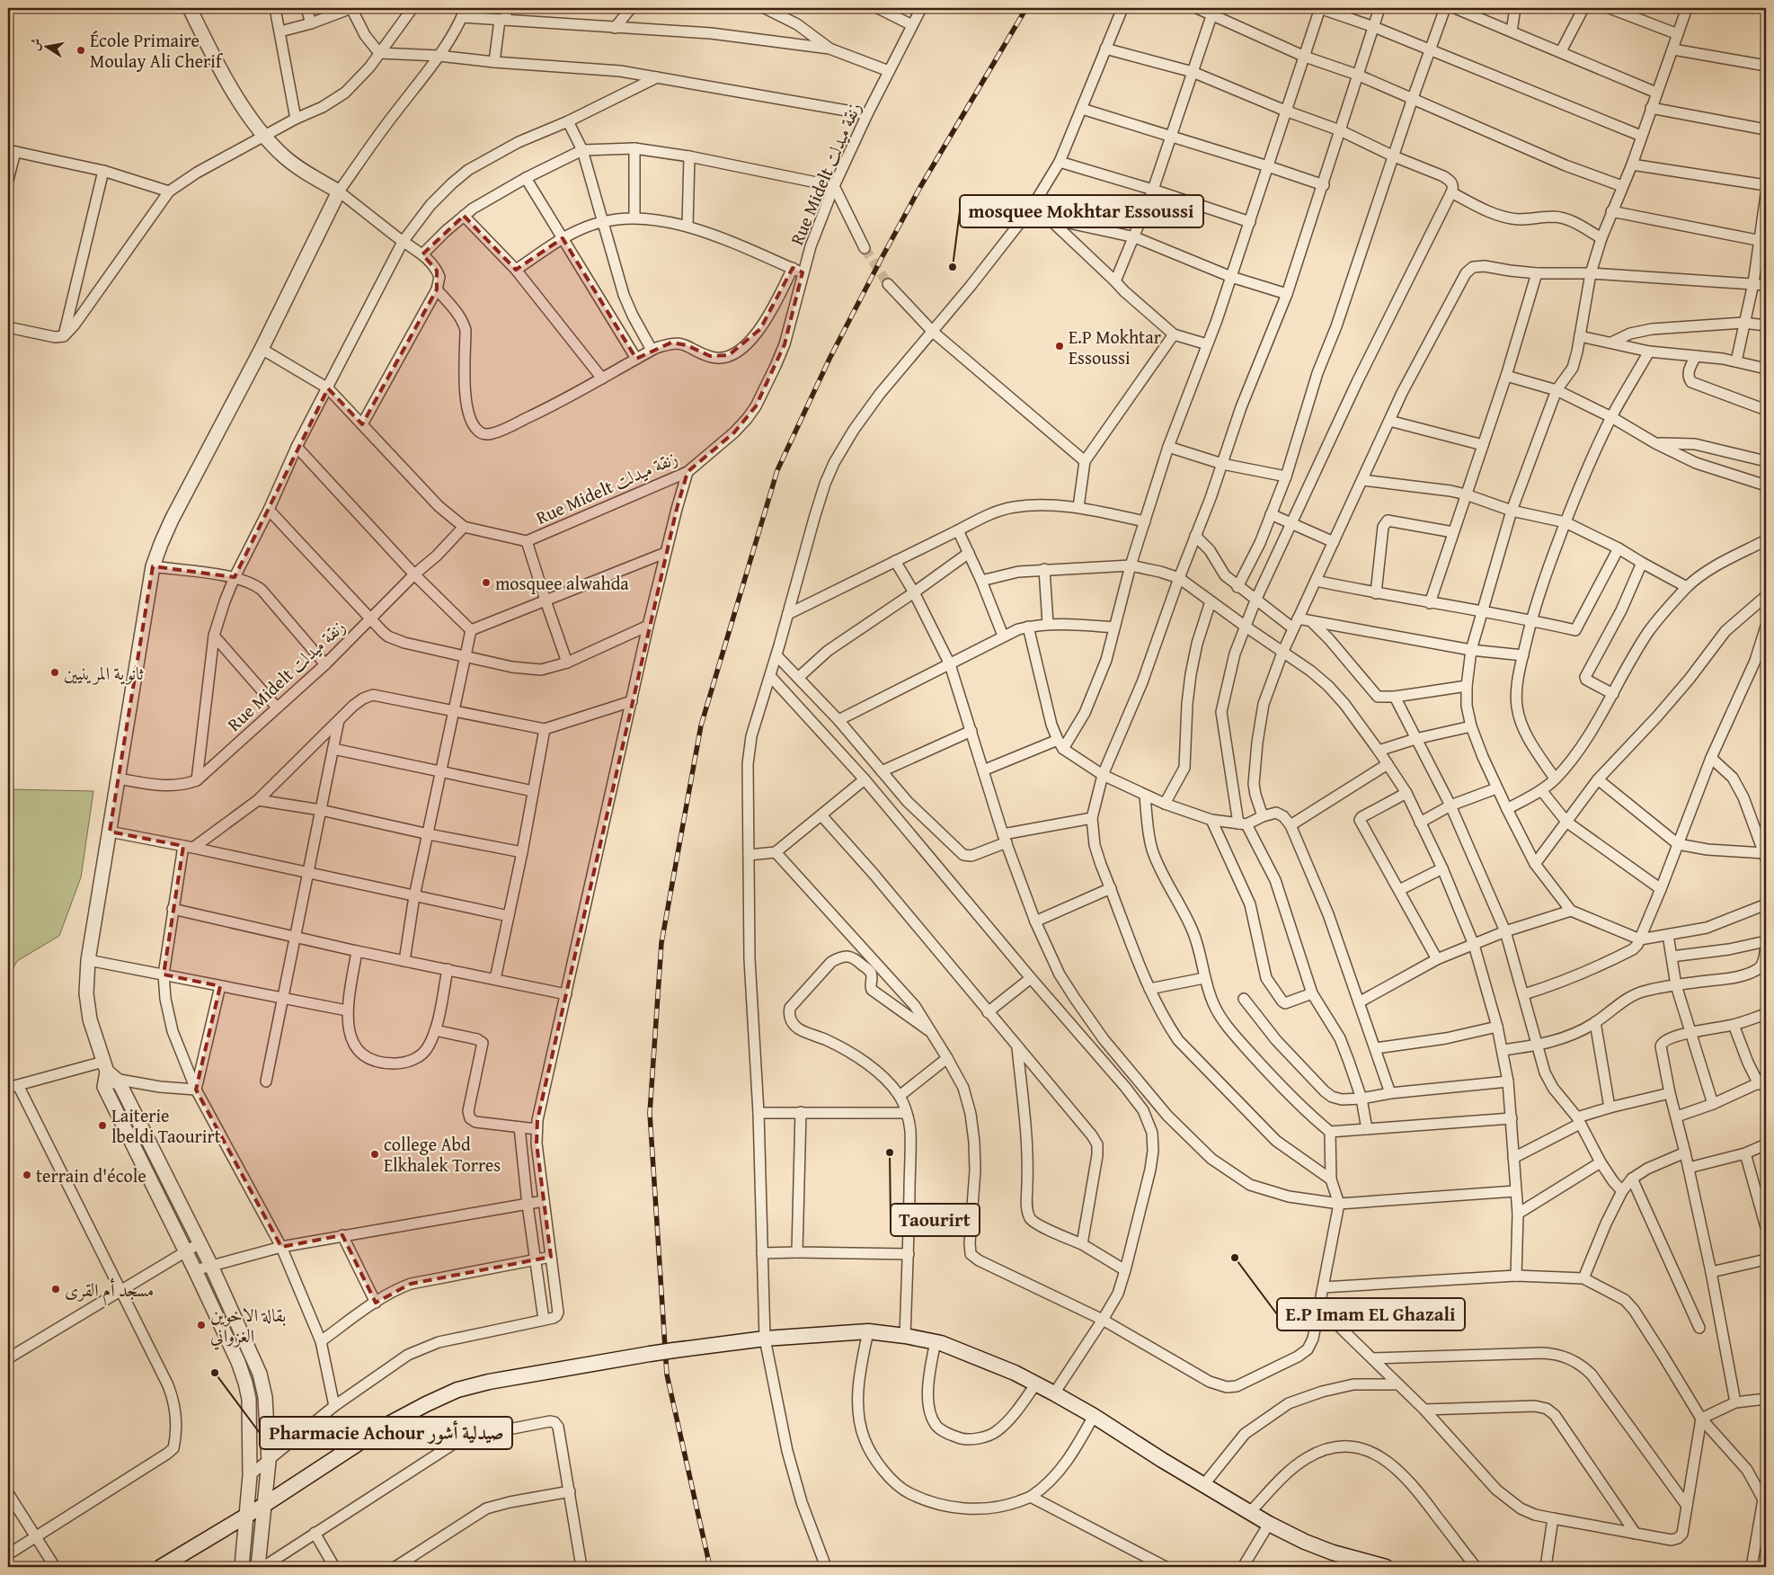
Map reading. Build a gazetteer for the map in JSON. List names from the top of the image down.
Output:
{
  "streets": {
    "street": ["Rue Midelt زنقة ميدلت"]
  },
  "places": [
    "École Primaire Moulay Ali Cherif",
    "mosquee Mokhtar Essoussi",
    "E.P Mokhtar Essoussi",
    "mosquee alwahda",
    "ثانوية المرينيين",
    "Laiterie lbeldi Taourirt",
    "Taourirt",
    "college Abd Elkhalek Torres",
    "terrain d'école",
    "E.P Imam EL Ghazali",
    "مسجد أم القرى",
    "بقالة الاخوين الغزواني",
    "Pharmacie Achour صيدلية أشور"
  ],
  "north": "left"
}
